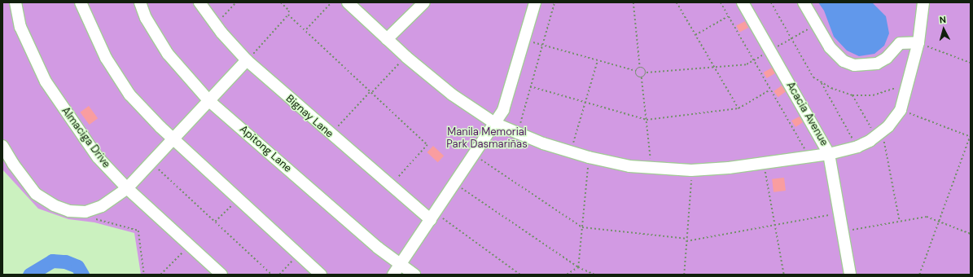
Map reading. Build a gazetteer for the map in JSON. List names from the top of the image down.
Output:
{
  "streets": {
    "lane": [
      "Acacia Avenue",
      "Bignay Lane",
      "Almaciga Drive",
      "Apitong Lane"
    ]
  },
  "parks": ["Manila Memorial Park Dasmariñas"],
  "north": "top"
}
